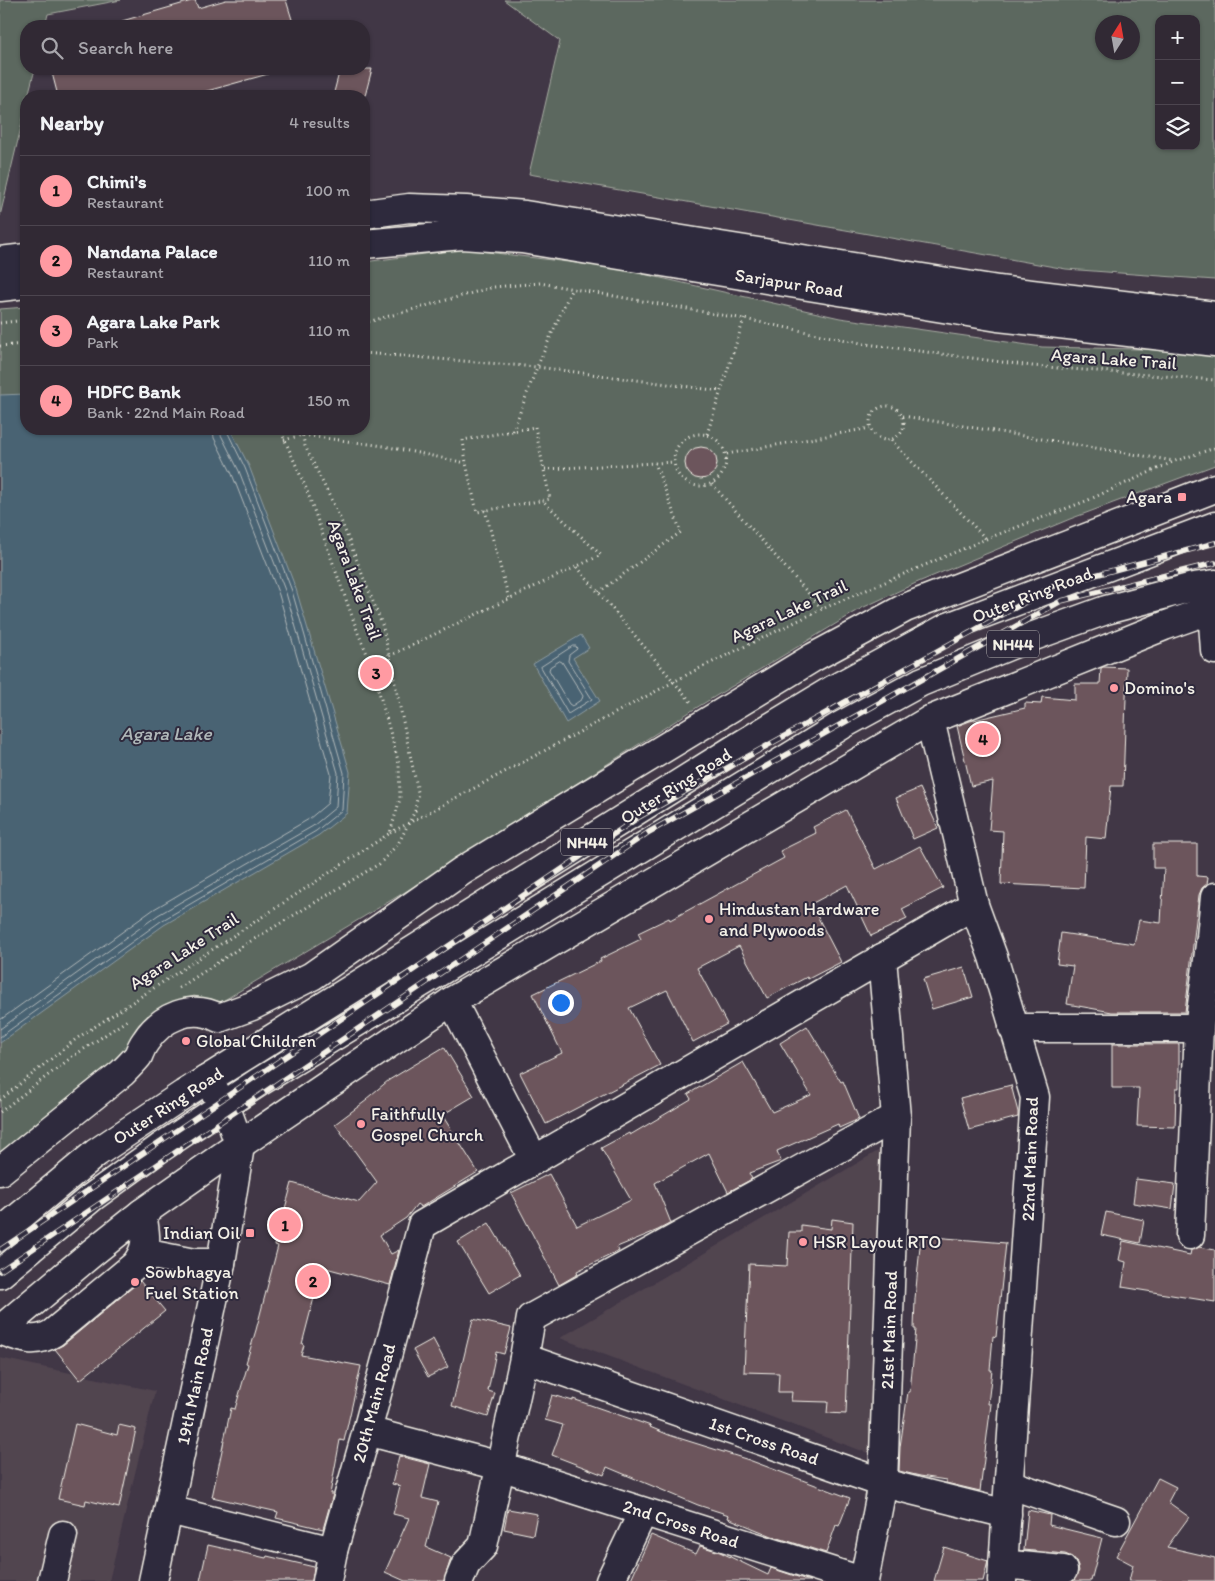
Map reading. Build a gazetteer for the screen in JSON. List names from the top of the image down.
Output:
{
  "streets": {
    "main road": [
      "Sarjapur Road",
      "Outer Ring Road",
      "NH44",
      "22nd Main Road",
      "21st Main Road",
      "19th Main Road",
      "20th Main Road",
      "1st Cross Road",
      "2nd Cross Road"
    ],
    "path": ["Agara Lake Trail"]
  },
  "crossings": [
    ["Outer Ring Road", "19th Main Road"],
    ["22nd Main Road", "1st Cross Road"],
    ["21st Main Road", "1st Cross Road"],
    ["21st Main Road", "2nd Cross Road"],
    ["20th Main Road", "2nd Cross Road"]
  ],
  "water": ["Agara Lake"],
  "places": {
    "transit": ["Agara", "Indian Oil"],
    "other": [
      "Domino's",
      "Hindustan Hardware and Plywoods",
      "Global Children",
      "Faithfully Gospel Church",
      "HSR Layout RTO",
      "Sowbhagya Fuel Station"
    ]
  },
  "north": "top",
  "page": {
    "map_buttons": ["+", "−"],
    "search": "Search here",
    "heading": ["Nearby", "4 results"],
    "list": [
      {
        "mark": "1",
        "name": "Chimi's",
        "note": "Restaurant",
        "value": "100 m"
      },
      {
        "mark": "2",
        "name": "Nandana Palace",
        "note": "Restaurant",
        "value": "110 m"
      },
      {
        "mark": "3",
        "name": "Agara Lake Park",
        "note": "Park",
        "value": "110 m"
      },
      {
        "mark": "4",
        "name": "HDFC Bank",
        "note": "Bank · 22nd Main Road",
        "value": "150 m"
      }
    ],
    "pins": [
      "3",
      "4",
      "1",
      "2"
    ]
  }
}
